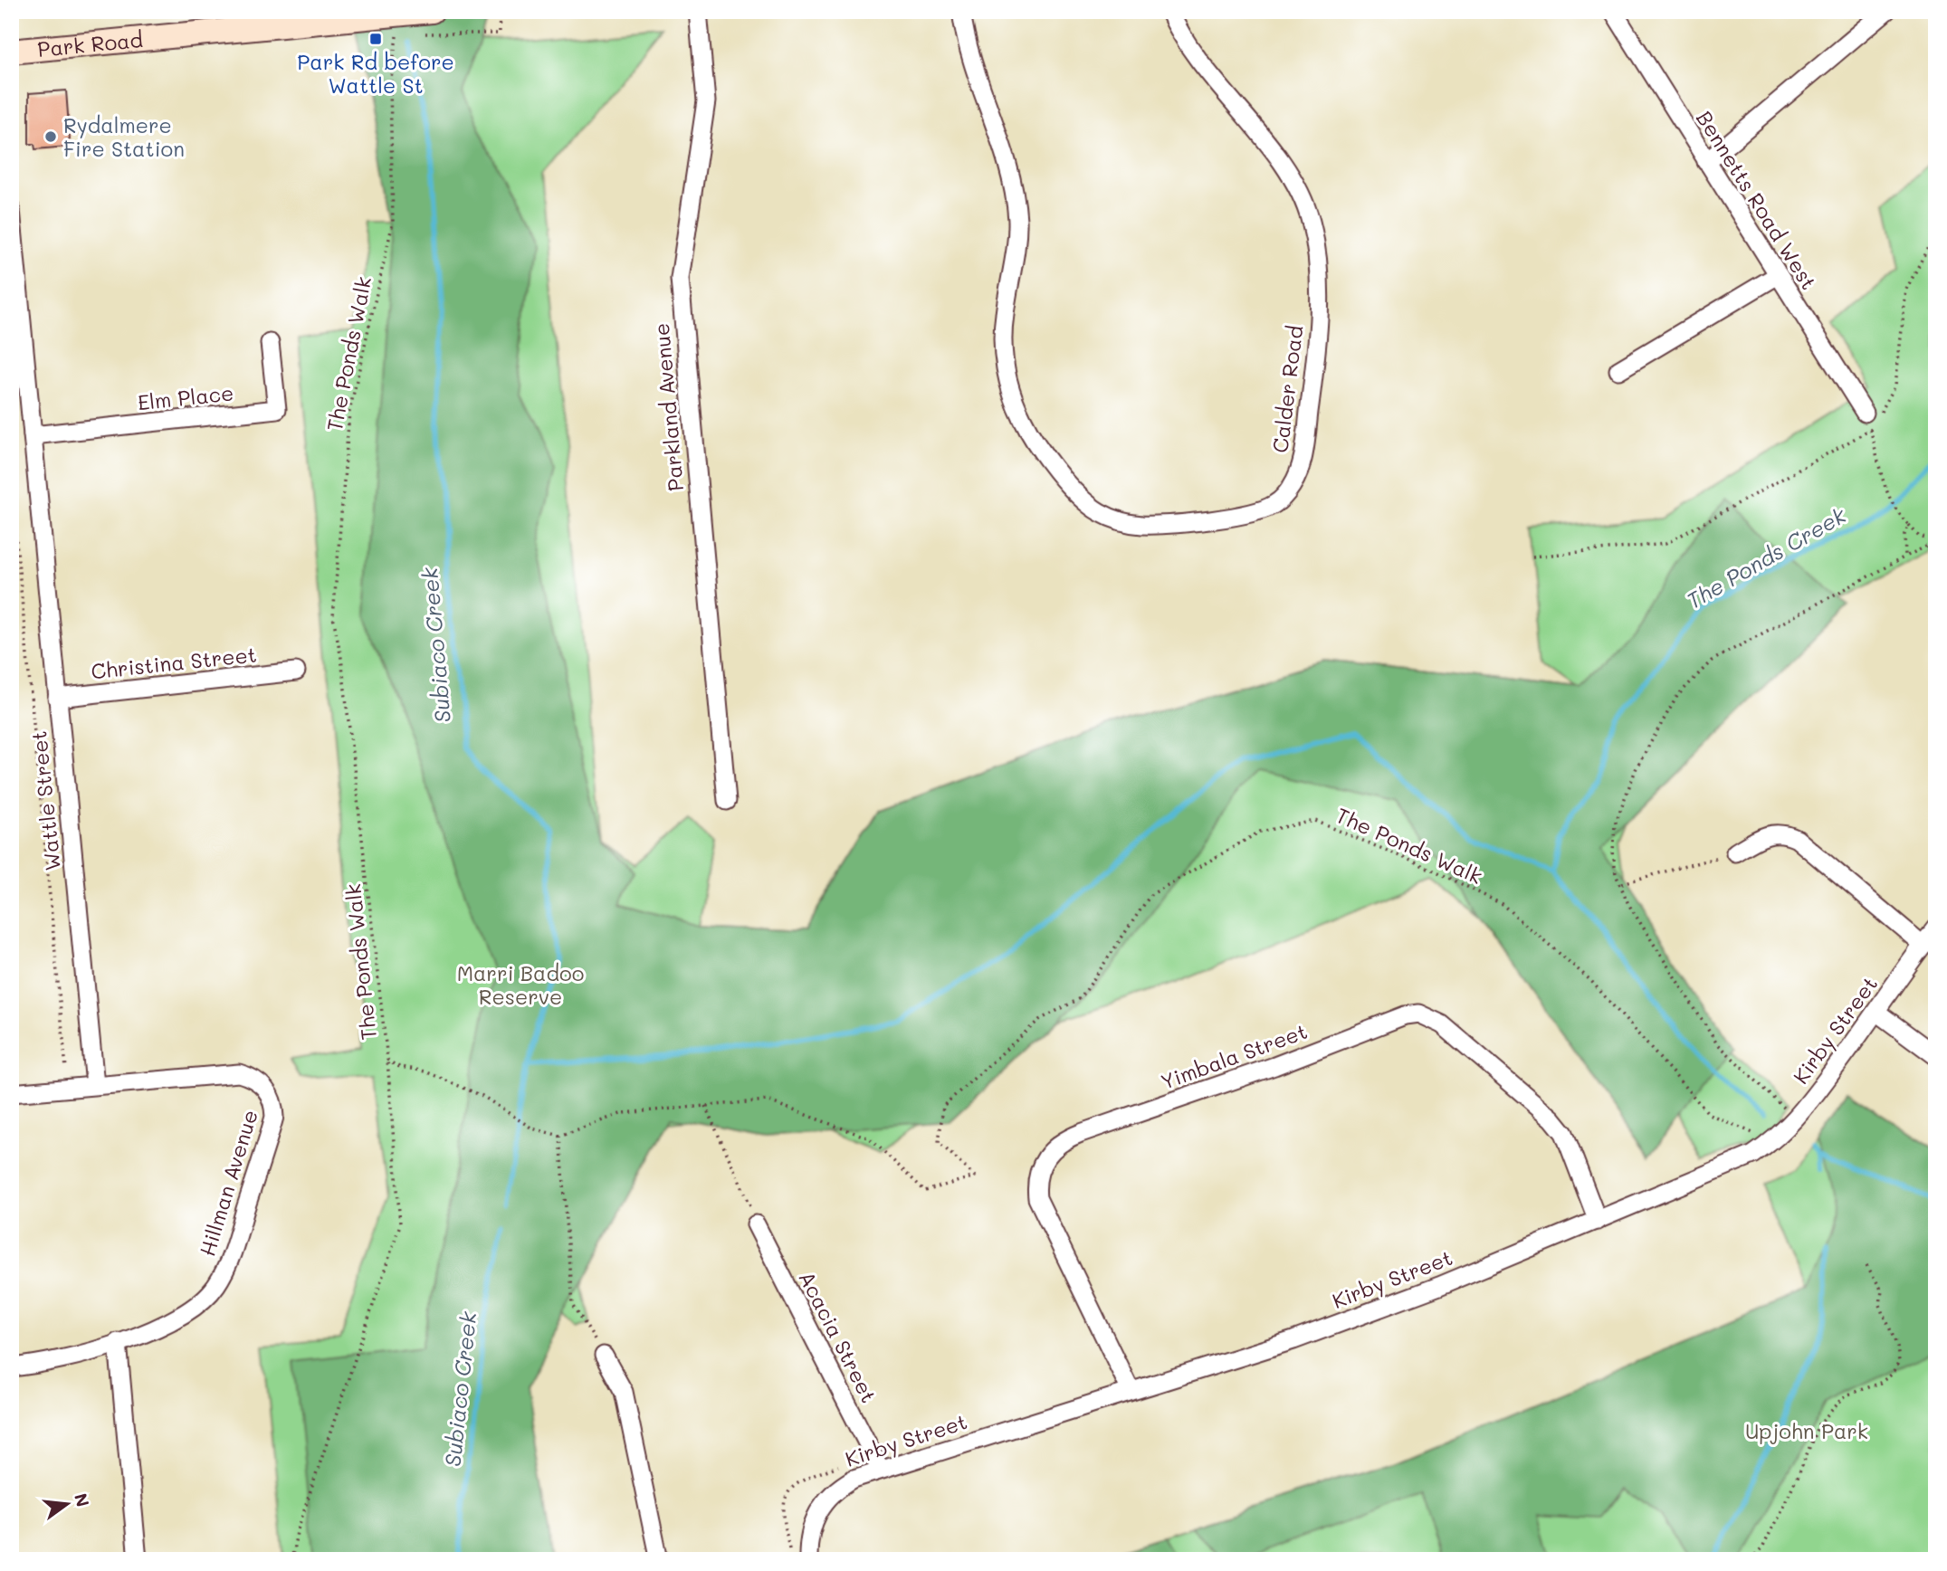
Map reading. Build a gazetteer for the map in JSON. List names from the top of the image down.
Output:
{
  "streets": {
    "street": [
      "Park Road",
      "Bennetts Road West",
      "Calder Road",
      "Elm Place",
      "Parkland Avenue",
      "Christina Street",
      "Wattle Street",
      "Kirby Street",
      "Yimbala Street",
      "Hillman Avenue",
      "Acacia Street"
    ],
    "path": ["The Ponds Walk"]
  },
  "crossings": [
    ["Elm Place", "Wattle Street"],
    ["Christina Street", "Wattle Street"],
    ["Wattle Street", "Hillman Avenue"],
    ["Kirby Street", "Yimbala Street"],
    ["Kirby Street", "Acacia Street"]
  ],
  "water": ["The Ponds Creek", "Subiaco Creek"],
  "parks": ["Marri Badoo Reserve", "Upjohn Park"],
  "places": {
    "transit": ["Park Rd before Wattle St"],
    "other": ["Rydalmere Fire Station"]
  },
  "north": "right"
}
